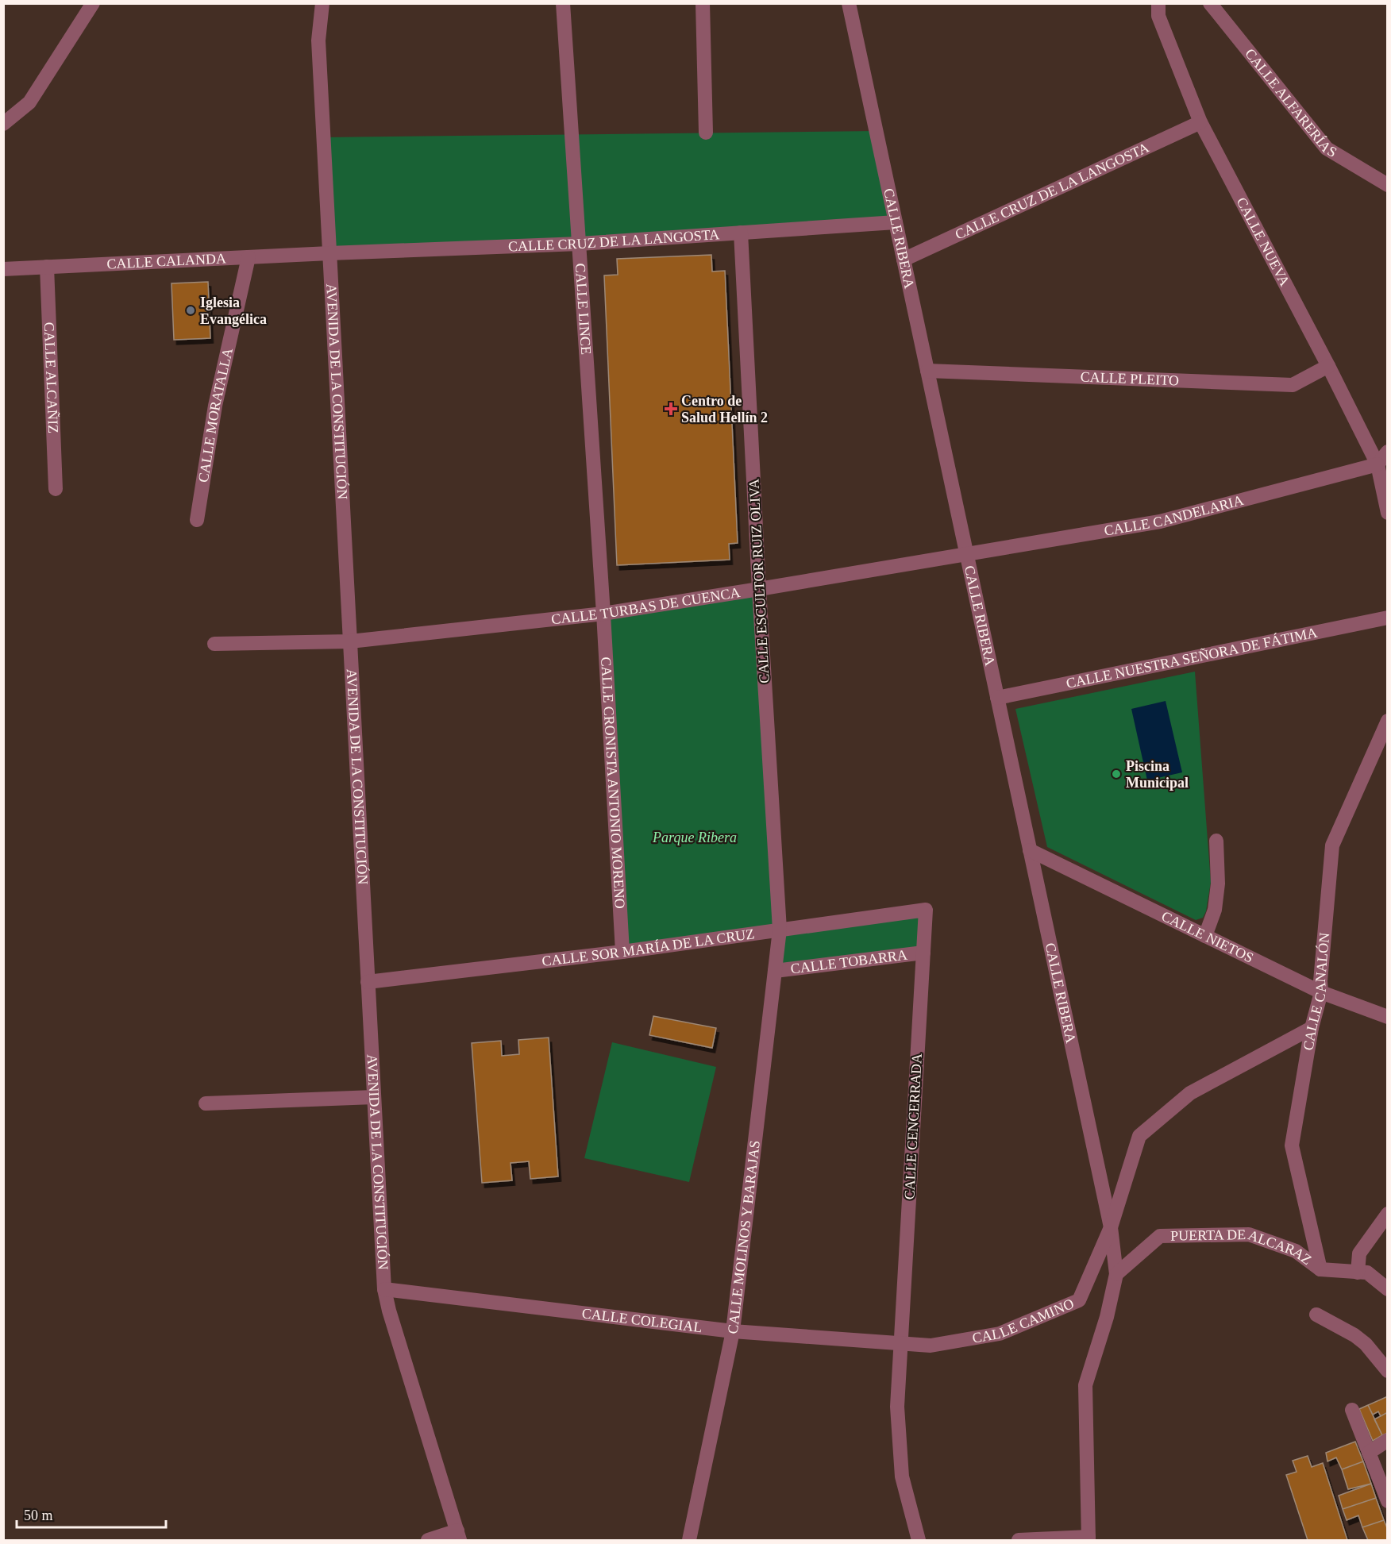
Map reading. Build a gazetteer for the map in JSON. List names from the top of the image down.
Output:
{
  "streets": {
    "street": [
      "CALLE ALFARERÍAS",
      "CALLE CRUZ DE LA LANGOSTA",
      "CALLE RIBERA",
      "CALLE NUEVA",
      "CALLE CALANDA",
      "CALLE LINCE",
      "CALLE ALCAÑIZ",
      "CALLE PLEITO",
      "AVENIDA DE LA CONSTITUCIÓN",
      "CALLE MORATALLA",
      "CALLE CANDELARIA",
      "CALLE ESCULTOR RUIZ OLIVA",
      "CALLE TURBAS DE CUENCA",
      "CALLE NUESTRA SEÑORA DE FÁTIMA",
      "CALLE CRONISTA ANTONIO MORENO",
      "CALLE NIETOS",
      "CALLE SOR MARÍA DE LA CRUZ",
      "CALLE TOBARRA",
      "CALLE CANALÓN",
      "CALLE CENCERRADA",
      "CALLE MOLINOS Y BARAJAS",
      "PUERTA DE ALCARAZ",
      "CALLE CAMINO",
      "CALLE COLEGIAL"
    ]
  },
  "crossings": [
    ["CALLE CRUZ DE LA LANGOSTA", "CALLE RIBERA"],
    ["CALLE CRUZ DE LA LANGOSTA", "CALLE NUEVA"],
    ["CALLE CRUZ DE LA LANGOSTA", "CALLE CALANDA"],
    ["CALLE CRUZ DE LA LANGOSTA", "CALLE LINCE"],
    ["CALLE CRUZ DE LA LANGOSTA", "AVENIDA DE LA CONSTITUCIÓN"],
    ["CALLE CRUZ DE LA LANGOSTA", "CALLE ESCULTOR RUIZ OLIVA"],
    ["CALLE RIBERA", "CALLE PLEITO"],
    ["CALLE RIBERA", "CALLE CANDELARIA"],
    ["CALLE RIBERA", "CALLE TURBAS DE CUENCA"],
    ["CALLE RIBERA", "CALLE NUESTRA SEÑORA DE FÁTIMA"],
    ["CALLE RIBERA", "CALLE NIETOS"],
    ["CALLE RIBERA", "PUERTA DE ALCARAZ"],
    ["CALLE RIBERA", "CALLE CAMINO"],
    ["CALLE NUEVA", "CALLE PLEITO"],
    ["CALLE NUEVA", "CALLE CANDELARIA"],
    ["CALLE CALANDA", "CALLE ALCAÑIZ"],
    ["CALLE CALANDA", "AVENIDA DE LA CONSTITUCIÓN"],
    ["CALLE CALANDA", "CALLE MORATALLA"],
    ["CALLE LINCE", "CALLE TURBAS DE CUENCA"],
    ["CALLE LINCE", "CALLE CRONISTA ANTONIO MORENO"],
    ["AVENIDA DE LA CONSTITUCIÓN", "CALLE TURBAS DE CUENCA"],
    ["AVENIDA DE LA CONSTITUCIÓN", "CALLE SOR MARÍA DE LA CRUZ"],
    ["AVENIDA DE LA CONSTITUCIÓN", "CALLE COLEGIAL"],
    ["CALLE CANDELARIA", "CALLE TURBAS DE CUENCA"],
    ["CALLE ESCULTOR RUIZ OLIVA", "CALLE TURBAS DE CUENCA"],
    ["CALLE ESCULTOR RUIZ OLIVA", "CALLE SOR MARÍA DE LA CRUZ"],
    ["CALLE ESCULTOR RUIZ OLIVA", "CALLE MOLINOS Y BARAJAS"],
    ["CALLE TURBAS DE CUENCA", "CALLE CRONISTA ANTONIO MORENO"],
    ["CALLE CRONISTA ANTONIO MORENO", "CALLE SOR MARÍA DE LA CRUZ"],
    ["CALLE NIETOS", "CALLE CANALÓN"],
    ["CALLE SOR MARÍA DE LA CRUZ", "CALLE CENCERRADA"],
    ["CALLE SOR MARÍA DE LA CRUZ", "CALLE MOLINOS Y BARAJAS"],
    ["CALLE TOBARRA", "CALLE CENCERRADA"],
    ["CALLE TOBARRA", "CALLE MOLINOS Y BARAJAS"],
    ["CALLE CANALÓN", "PUERTA DE ALCARAZ"],
    ["CALLE CANALÓN", "CALLE CAMINO"],
    ["CALLE CENCERRADA", "CALLE CAMINO"],
    ["CALLE CENCERRADA", "CALLE COLEGIAL"],
    ["CALLE MOLINOS Y BARAJAS", "CALLE COLEGIAL"],
    ["CALLE CAMINO", "CALLE COLEGIAL"]
  ],
  "parks": ["Parque Ribera"],
  "places": {
    "other": ["Iglesia Evangélica", "Piscina Municipal"],
    "health": ["Centro de Salud Hellín 2"]
  },
  "scale_bar": "50 m"
}
